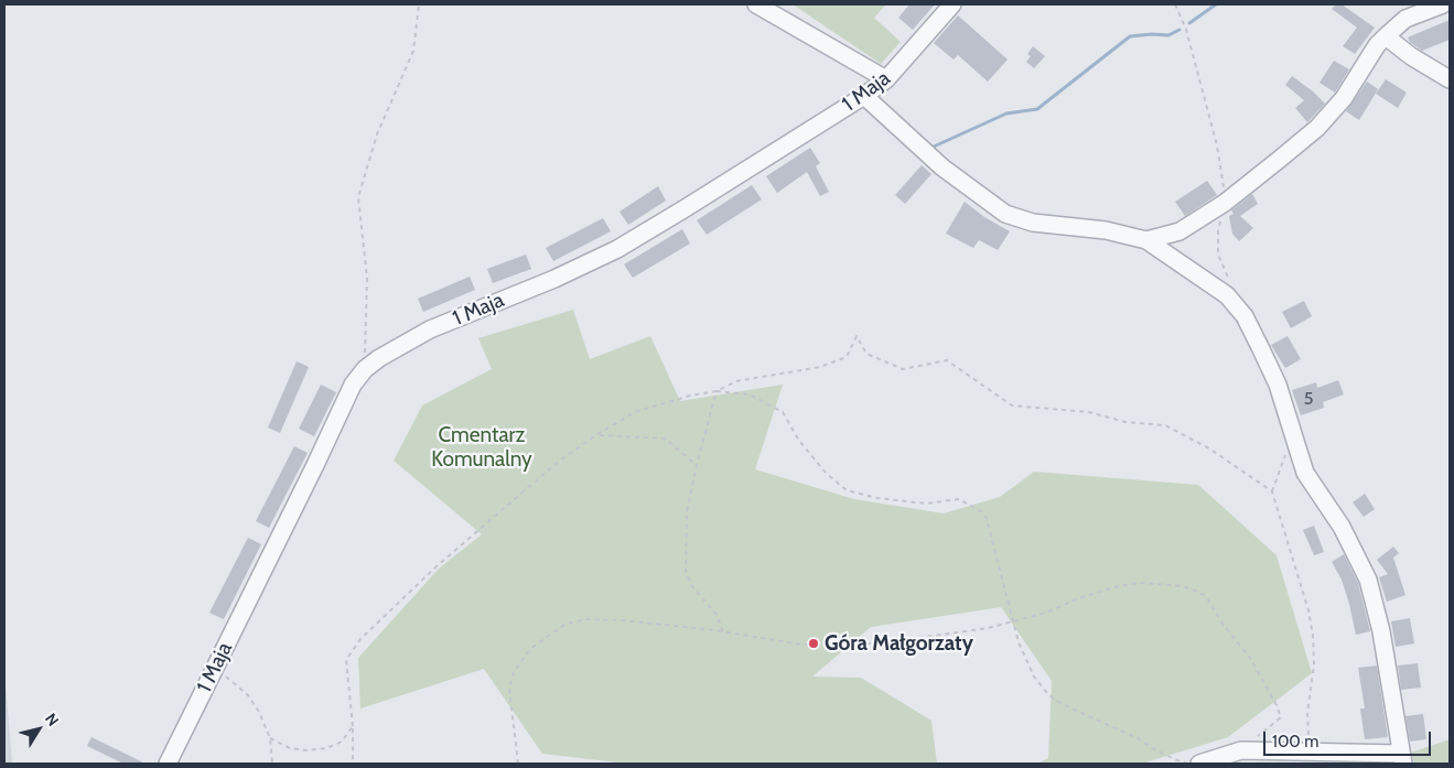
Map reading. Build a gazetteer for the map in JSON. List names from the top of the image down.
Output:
{
  "streets": {
    "street": ["1 Maja"]
  },
  "parks": ["Cmentarz Komunalny"],
  "places": ["Góra Małgorzaty"],
  "house_numbers": ["5"],
  "scale_bar": "100 m",
  "north": "top right"
}
